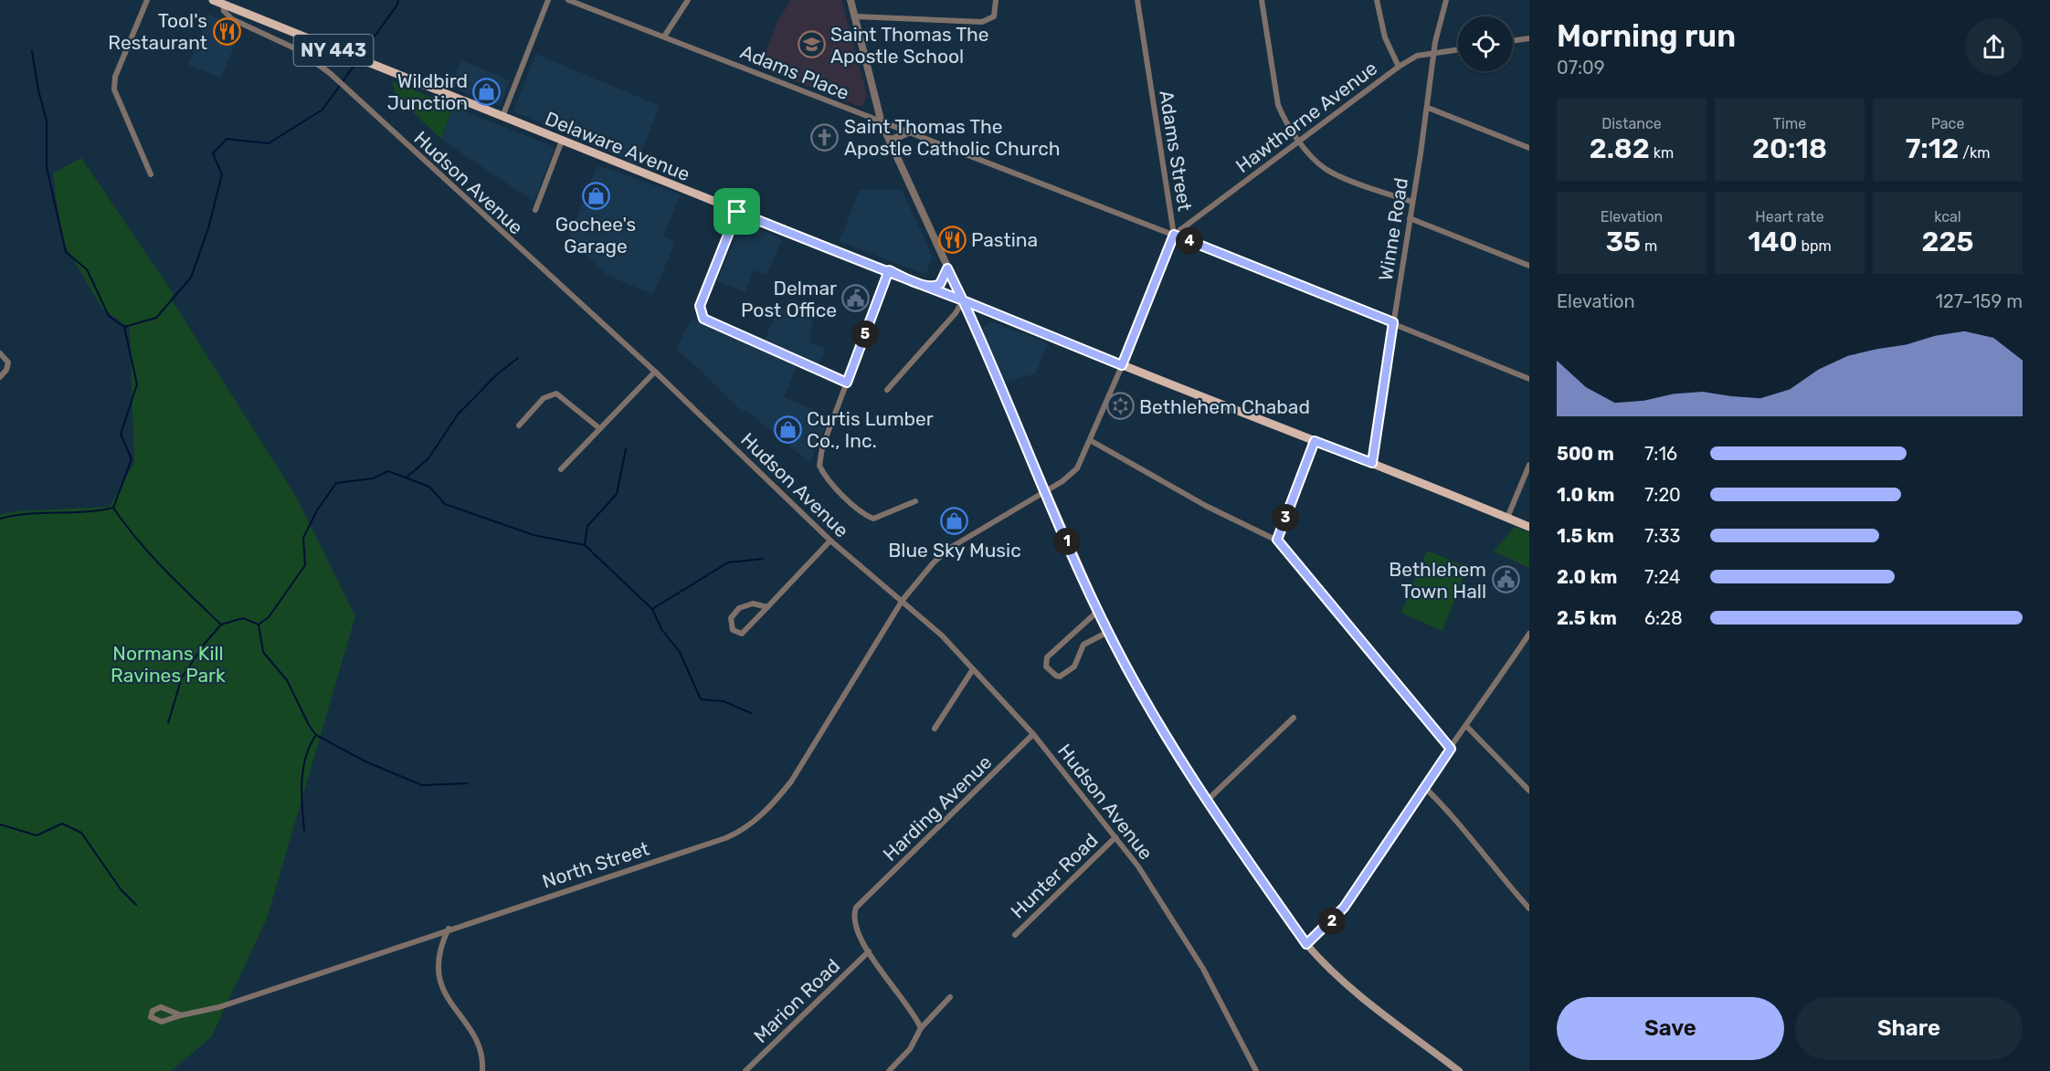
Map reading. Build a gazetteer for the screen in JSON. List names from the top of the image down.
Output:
{
  "streets": {
    "main road": ["NY 443", "Delaware Avenue"],
    "street": [
      "Adams Place",
      "Hawthorne Avenue",
      "Adams Street",
      "Hudson Avenue",
      "Winne Road",
      "Harding Avenue",
      "North Street",
      "Hunter Road",
      "Marion Road"
    ]
  },
  "crossings": [
    ["Adams Place", "Hawthorne Avenue"],
    ["Adams Place", "Adams Street"],
    ["Adams Place", "Winne Road"],
    ["Hawthorne Avenue", "Adams Street"],
    ["Hawthorne Avenue", "Winne Road"],
    ["Delaware Avenue", "Adams Street"],
    ["Delaware Avenue", "Hudson Avenue"],
    ["Delaware Avenue", "Winne Road"],
    ["Adams Street", "North Street"],
    ["Hudson Avenue", "Harding Avenue"],
    ["Hudson Avenue", "North Street"],
    ["Hudson Avenue", "Hunter Road"],
    ["Harding Avenue", "Marion Road"]
  ],
  "parks": ["Normans Kill Ravines Park"],
  "places": {
    "restaurant": ["Tool's Restaurant", "Pastina"],
    "school or university": ["Saint Thomas The Apostle School"],
    "shop": [
      "Wildbird Junction",
      "Gochee's Garage",
      "Curtis Lumber Co., Inc.",
      "Blue Sky Music"
    ],
    "church": ["Saint Thomas The Apostle Catholic Church"],
    "public building": ["Delmar Post Office", "Bethlehem Town Hall"],
    "synagogue": ["Bethlehem Chabad"]
  },
  "page": {
    "heading": ["Morning run", "07:09"],
    "stats": [
      ["Distance", "2.82 km"],
      ["Time", "20:18"],
      ["Pace", "7:12 /km"],
      ["Elevation", "35 m"],
      ["Heart rate", "140 bpm"],
      ["kcal", "225"]
    ],
    "pins": [
      "4",
      "5",
      "3",
      "1",
      "2"
    ],
    "chart": ["Elevation", "127–159 m"],
    "list": [
      {
        "name": "500 m",
        "note": "7:16"
      },
      {
        "name": "1.0 km",
        "note": "7:20"
      },
      {
        "name": "1.5 km",
        "note": "7:33"
      },
      {
        "name": "2.0 km",
        "note": "7:24"
      },
      {
        "name": "2.5 km",
        "note": "6:28"
      }
    ],
    "buttons": ["Save", "Share"]
  }
}
